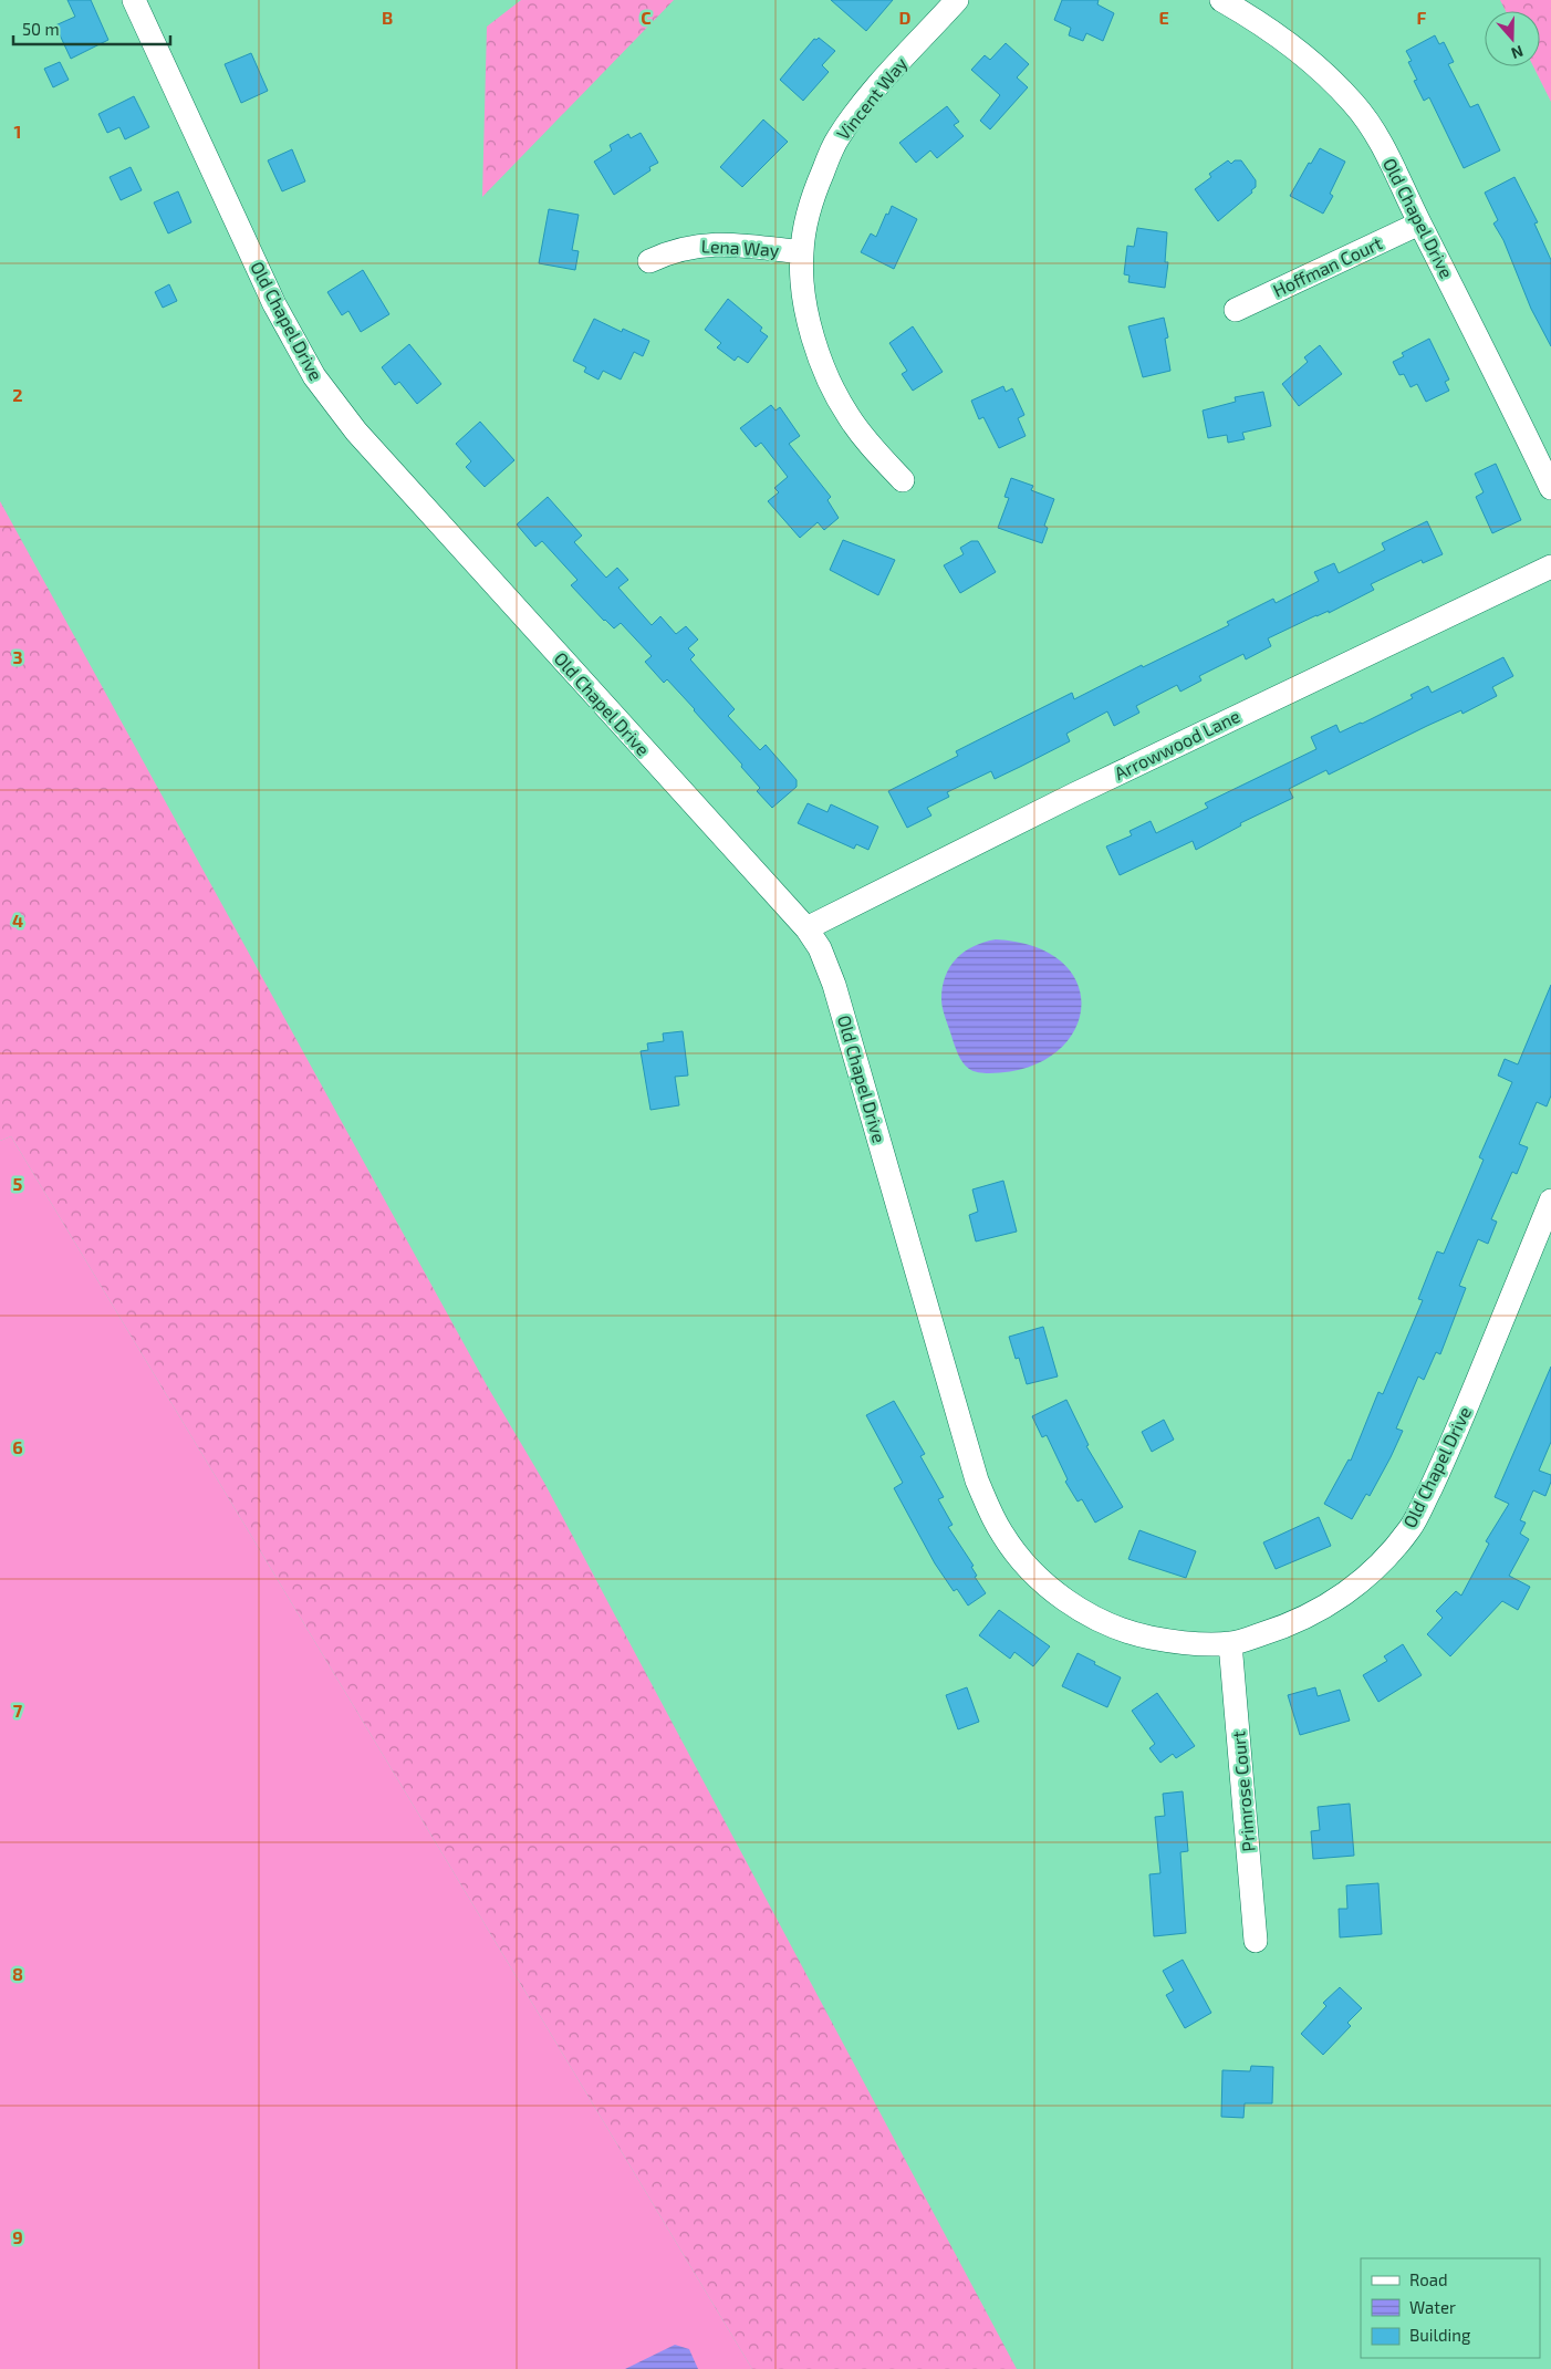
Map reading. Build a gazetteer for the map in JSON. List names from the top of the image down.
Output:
{
  "streets": {
    "street": [
      "Vincent Way",
      "Old Chapel Drive",
      "Lena Way",
      "Hoffman Court",
      "Arrowwood Lane",
      "Primrose Court"
    ]
  },
  "crossings": [
    ["Vincent Way", "Lena Way"],
    ["Old Chapel Drive", "Hoffman Court"],
    ["Old Chapel Drive", "Arrowwood Lane"],
    ["Old Chapel Drive", "Primrose Court"]
  ],
  "legend": ["Road", "Water", "Building"],
  "scale_bar": "50 m",
  "north": "bottom",
  "grid": {
    "columns": [
      "B",
      "C",
      "D",
      "E",
      "F"
    ],
    "rows": [
      "1",
      "2",
      "3",
      "4",
      "5",
      "6",
      "7",
      "8",
      "9"
    ]
  }
}
